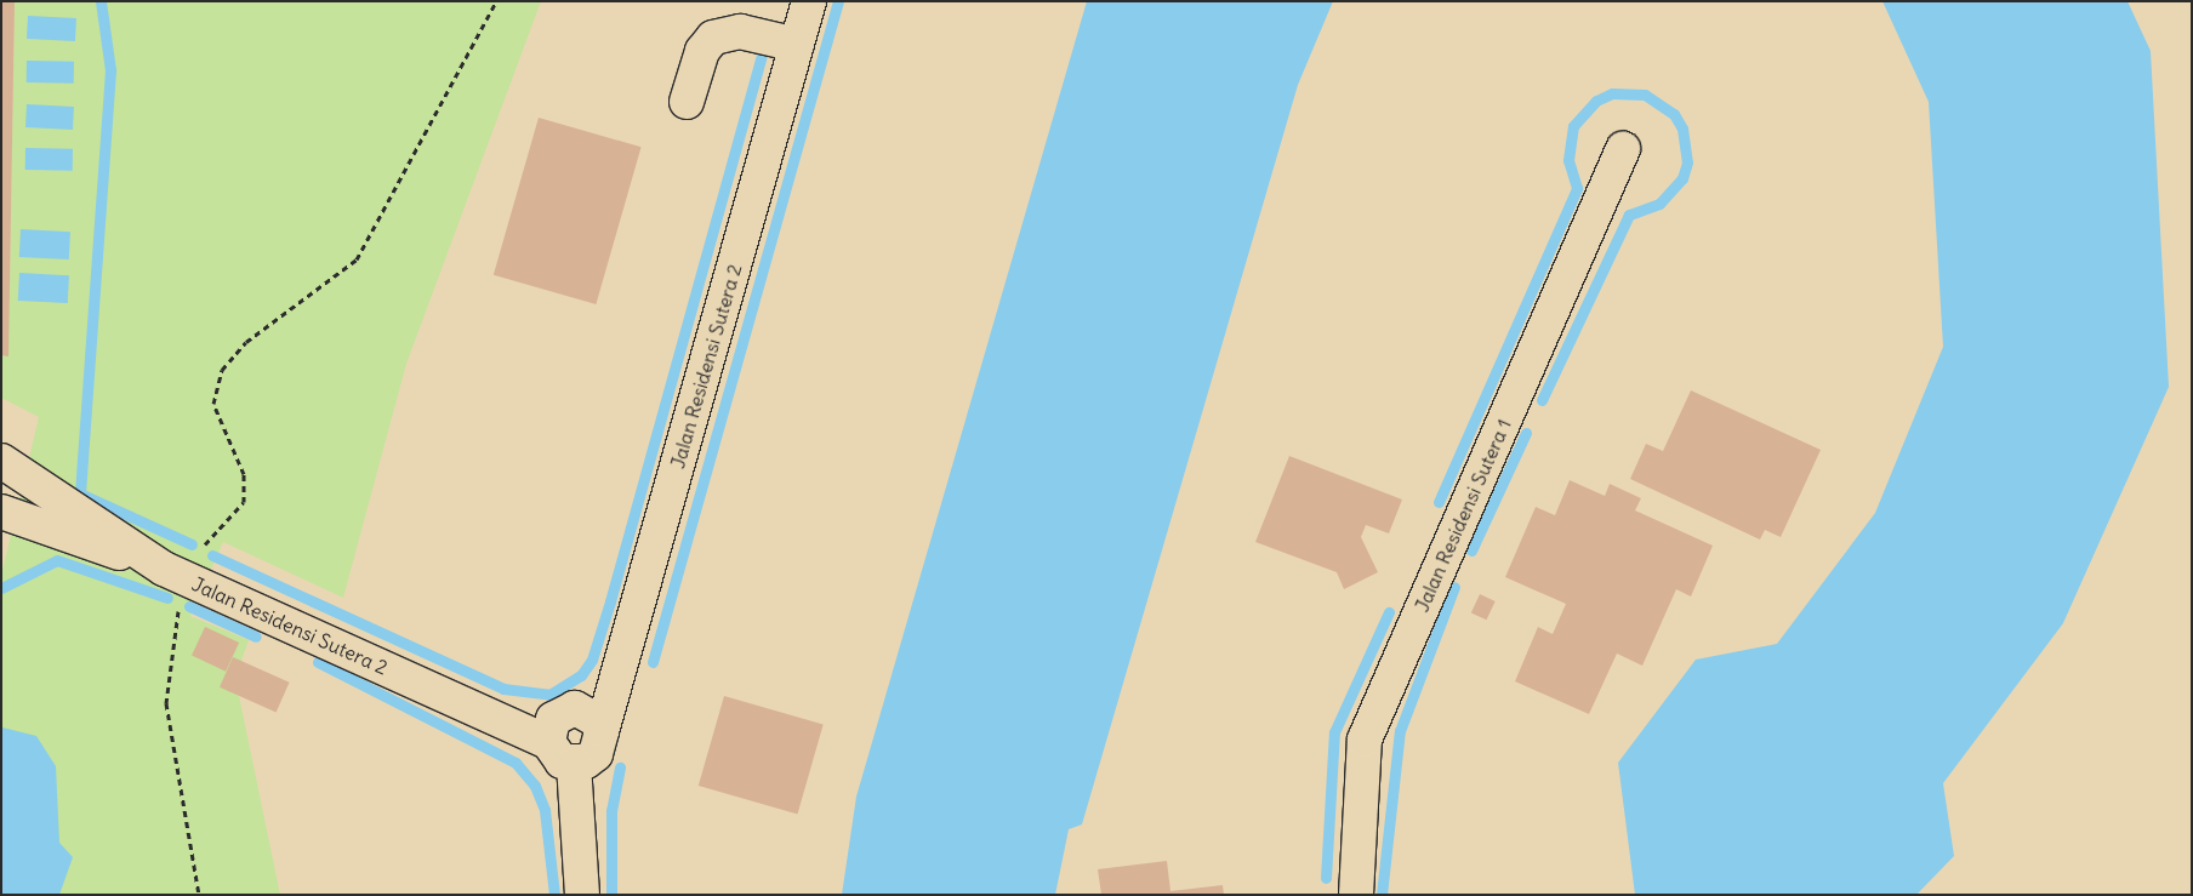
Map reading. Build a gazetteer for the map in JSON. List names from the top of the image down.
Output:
{
  "streets": {
    "street": ["Jalan Residensi Sutera 2", "Jalan Residensi Sutera 1"]
  }
}
